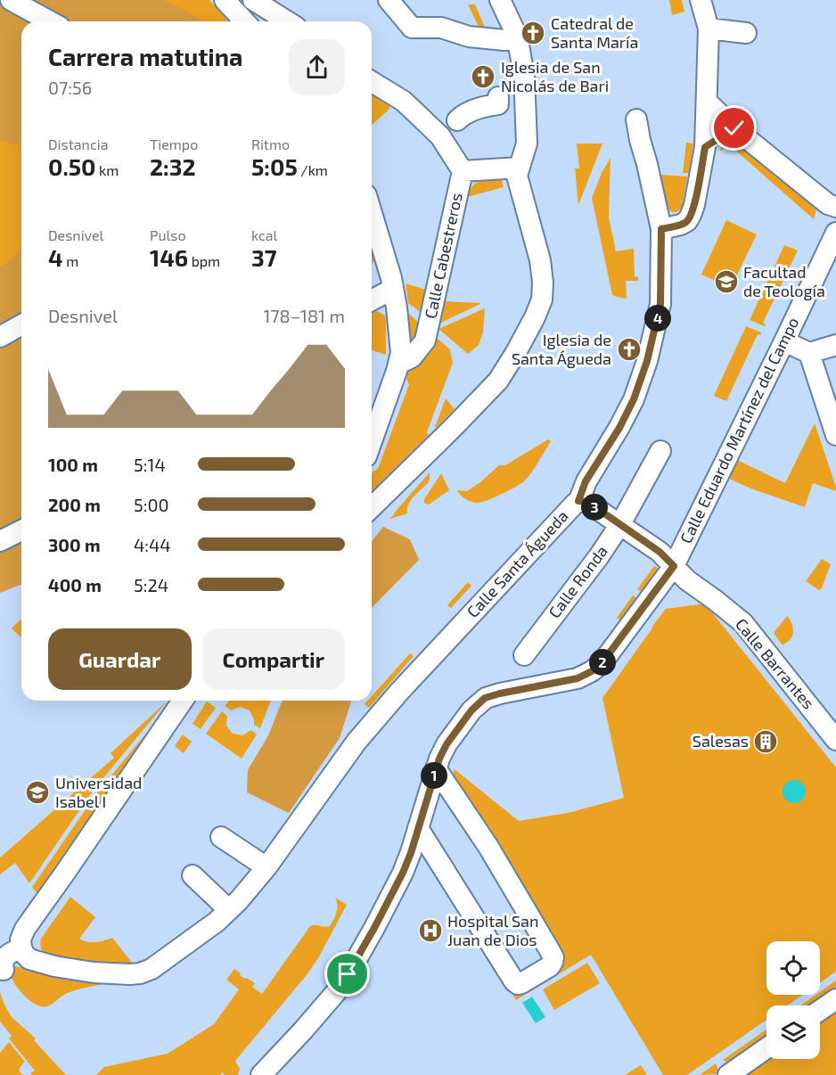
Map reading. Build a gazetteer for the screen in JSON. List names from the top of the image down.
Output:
{
  "streets": {
    "street": [
      "Calle Cabestreros",
      "Calle Eduardo Martínez del Campo",
      "Calle Santa Águeda",
      "Calle Ronda",
      "Calle Barrantes"
    ]
  },
  "crossings": [
    ["Calle Eduardo Martínez del Campo", "Calle Barrantes"],
    ["Calle Santa Águeda", "Calle Barrantes"],
    ["Calle Ronda", "Calle Barrantes"]
  ],
  "places": {
    "church": ["Catedral de Santa María", "Iglesia de San Nicolás de Bari", "Iglesia de Santa Águeda"],
    "school or university": ["Facultad de Teología", "Universidad Isabel I"],
    "building": ["Salesas"],
    "hospital": ["Hospital San Juan de Dios"]
  },
  "page": {
    "heading": ["Carrera matutina", "07:56"],
    "stats": [
      ["Distancia", "0.50 km"],
      ["Tiempo", "2:32"],
      ["Ritmo", "5:05 /km"],
      ["Desnivel", "4 m"],
      ["Pulso", "146 bpm"],
      ["kcal", "37"]
    ],
    "chart": ["Desnivel", "178–181 m"],
    "pins": [
      "4",
      "3",
      "2",
      "1"
    ],
    "list": [
      {
        "name": "100 m",
        "note": "5:14"
      },
      {
        "name": "200 m",
        "note": "5:00"
      },
      {
        "name": "300 m",
        "note": "4:44"
      },
      {
        "name": "400 m",
        "note": "5:24"
      }
    ],
    "buttons": ["Guardar", "Compartir"]
  }
}
